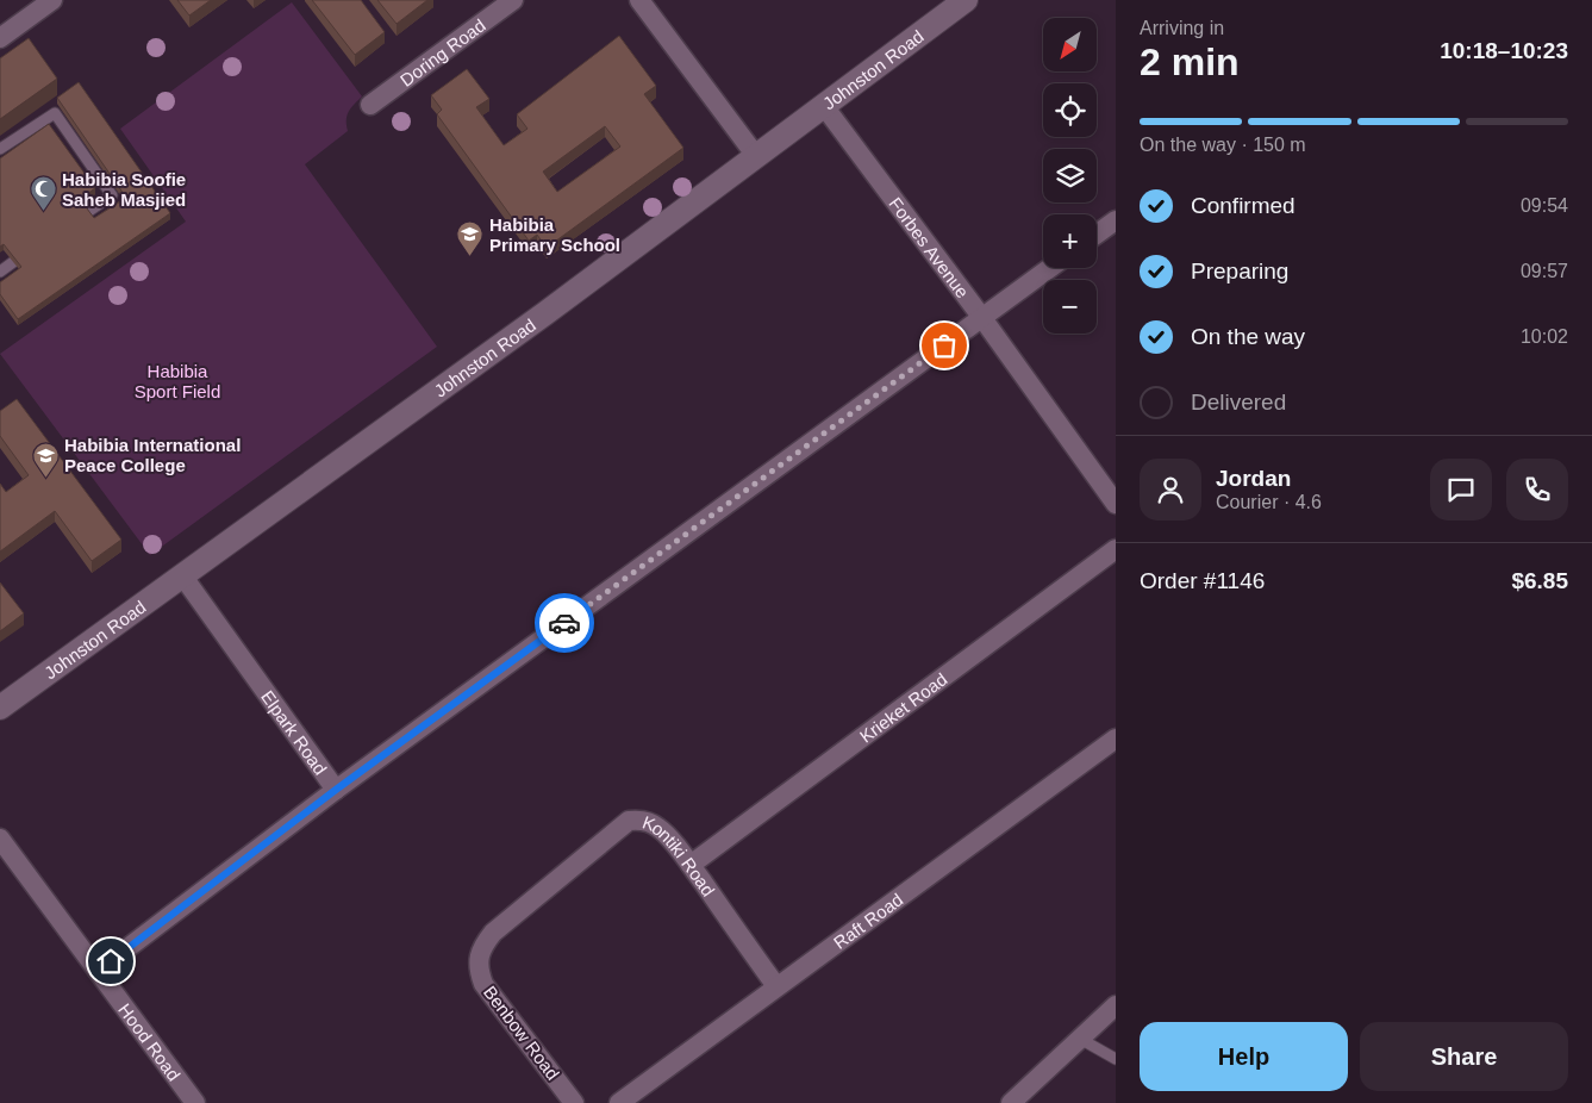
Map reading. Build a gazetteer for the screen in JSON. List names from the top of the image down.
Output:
{
  "streets": {
    "street": [
      "Doring Road",
      "Johnston Road",
      "Forbes Avenue",
      "Krieket Road",
      "Elpark Road",
      "Kontiki Road",
      "Raft Road",
      "Benbow Road",
      "Hood Road"
    ]
  },
  "crossings": [
    ["Johnston Road", "Forbes Avenue"],
    ["Johnston Road", "Elpark Road"],
    ["Forbes Avenue", "Elpark Road"],
    ["Krieket Road", "Kontiki Road"],
    ["Kontiki Road", "Raft Road"],
    ["Kontiki Road", "Benbow Road"]
  ],
  "parks": ["Habibia Sport Field"],
  "places": {
    "mosque": ["Habibia Soofie Saheb Masjied"],
    "school or university": ["Habibia Primary School", "Habibia International Peace College"]
  },
  "north": "bottom left",
  "page": {
    "heading": ["2 min", "Arriving in", "10:18–10:23"],
    "panel": [
      "Jordan",
      "Courier · 4.6",
      "Order #1146",
      "$6.85"
    ],
    "map_buttons": ["+", "−"],
    "bar": "On the way · 150 m",
    "list": [
      ["Confirmed", "09:54"],
      ["Preparing", "09:57"],
      ["On the way", "10:02"],
      "Delivered"
    ],
    "buttons": ["Help", "Share"]
  }
}
